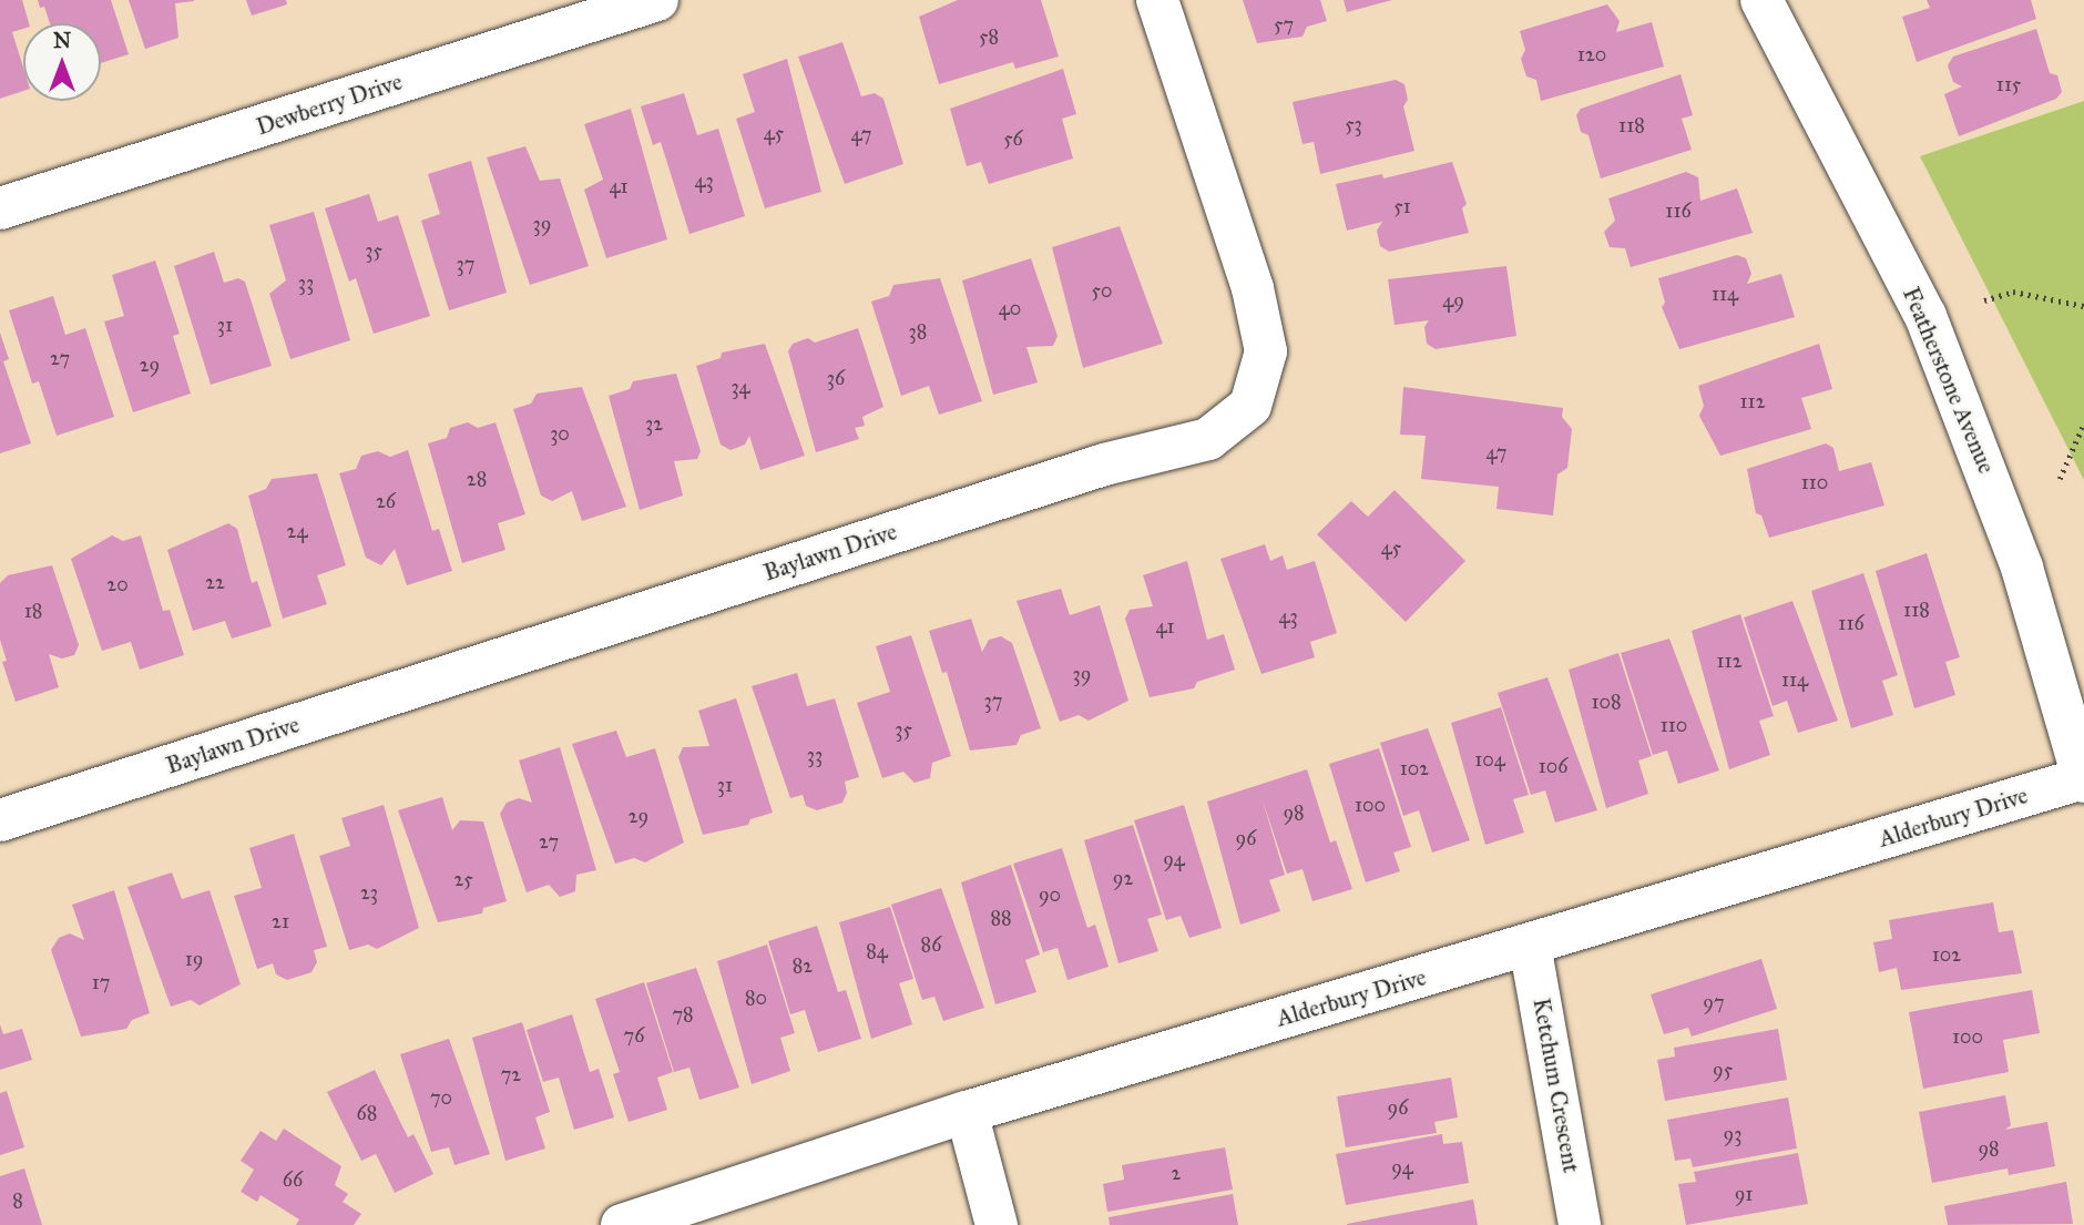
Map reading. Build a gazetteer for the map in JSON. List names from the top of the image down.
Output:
{
  "streets": {
    "street": [
      "Dewberry Drive",
      "Featherstone Avenue",
      "Baylawn Drive",
      "Alderbury Drive",
      "Ketchum Crescent"
    ]
  },
  "crossings": [
    ["Featherstone Avenue", "Alderbury Drive"],
    ["Alderbury Drive", "Ketchum Crescent"]
  ],
  "house_numbers": [
    "57",
    "58",
    "120",
    "115",
    "53",
    "118",
    "45",
    "47",
    "56",
    "43",
    "41",
    "51",
    "116",
    "39",
    "35",
    "37",
    "33",
    "50",
    "114",
    "49",
    "40",
    "31",
    "38",
    "27",
    "29",
    "36",
    "34",
    "112",
    "32",
    "30",
    "47",
    "28",
    "110",
    "26",
    "24",
    "45",
    "22",
    "20",
    "118",
    "18",
    "43",
    "116",
    "41",
    "112",
    "39",
    "114",
    "37",
    "108",
    "110",
    "35",
    "33",
    "104",
    "106",
    "102",
    "31",
    "100",
    "98",
    "29",
    "96",
    "27",
    "94",
    "92",
    "25",
    "23",
    "90",
    "88",
    "21",
    "86",
    "84",
    "102",
    "19",
    "82",
    "17",
    "80",
    "97",
    "78",
    "76",
    "100",
    "95",
    "72",
    "70",
    "96",
    "68",
    "93",
    "98",
    "94",
    "2",
    "66",
    "91",
    "8"
  ],
  "north": "top"
}
